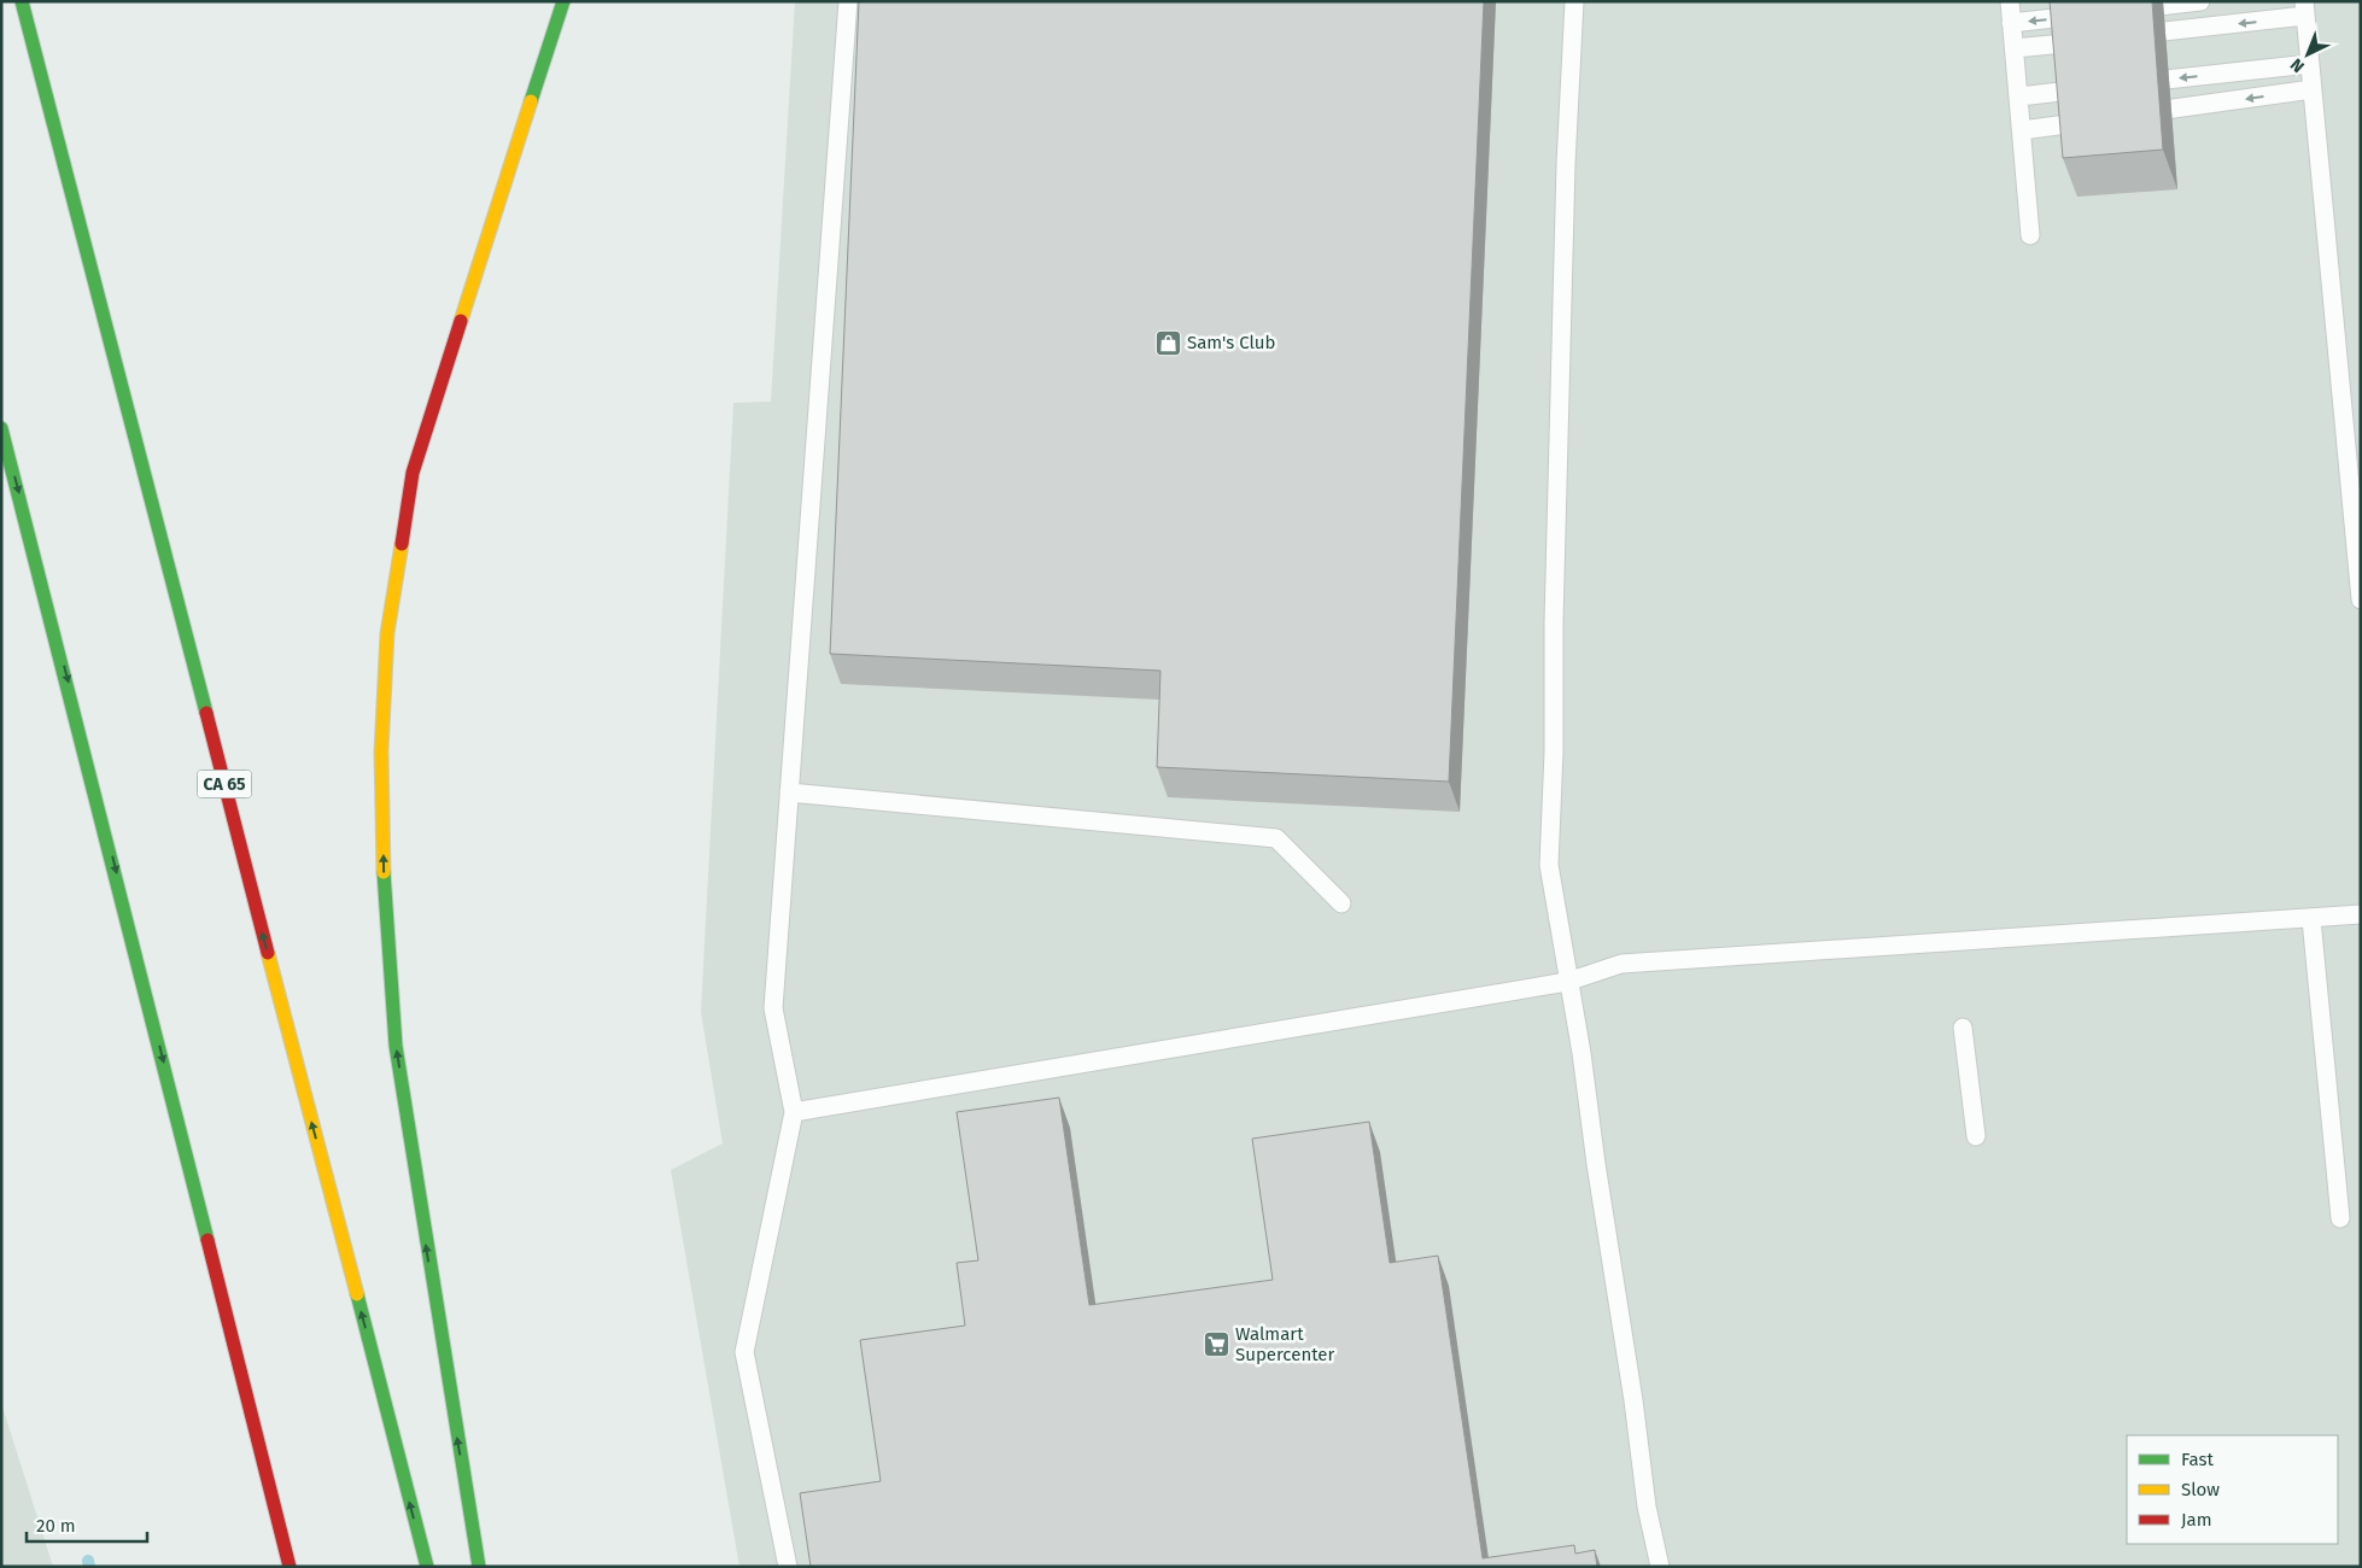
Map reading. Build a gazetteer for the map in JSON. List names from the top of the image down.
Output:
{
  "streets": {
    "highway": ["CA 65"]
  },
  "places": {
    "shop": ["Sam's Club"],
    "supermarket": ["Walmart Supercenter"]
  },
  "legend": ["Fast", "Slow", "Jam"],
  "scale_bar": "20 m",
  "north": "bottom left"
}
